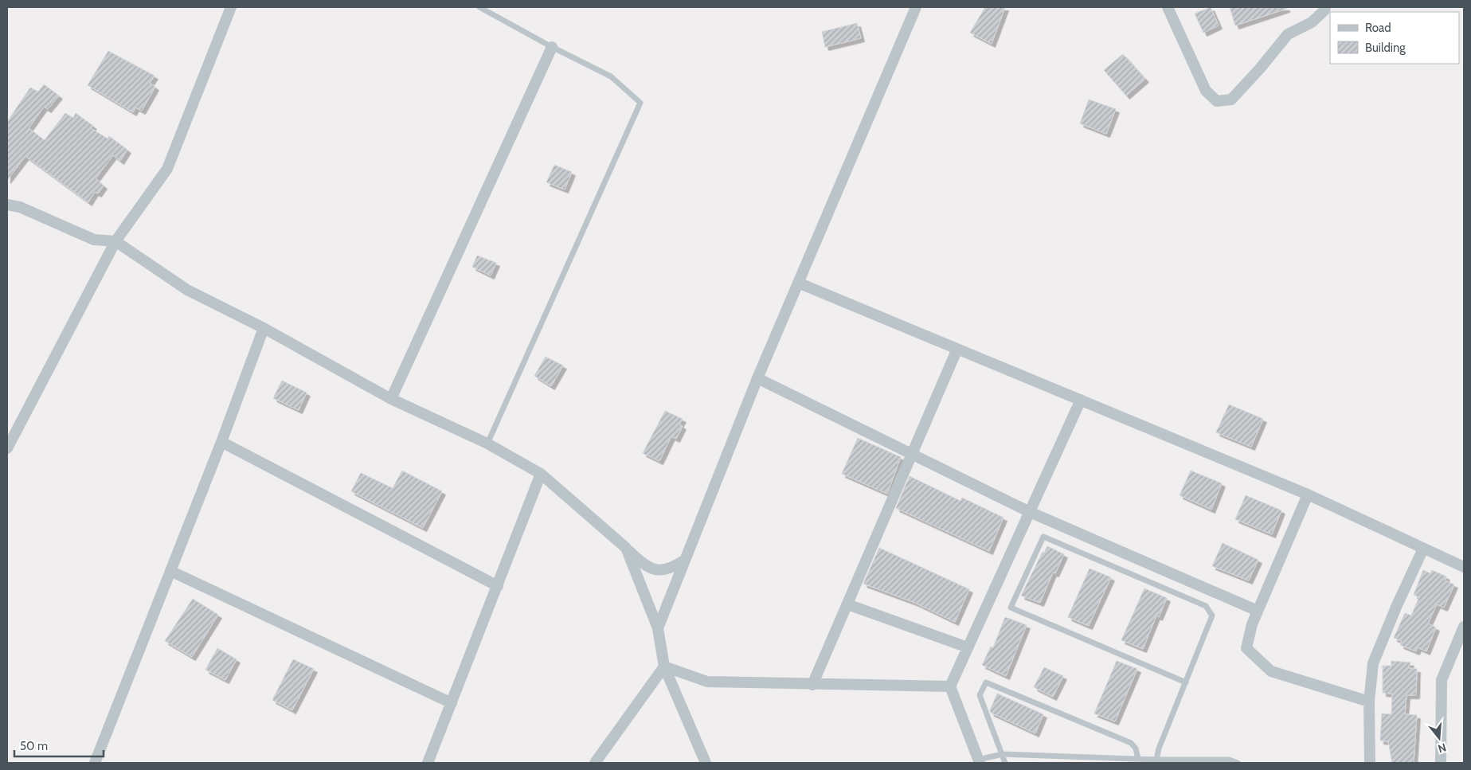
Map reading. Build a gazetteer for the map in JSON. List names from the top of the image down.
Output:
{
  "legend": ["Road", "Building"],
  "scale_bar": "50 m",
  "north": "bottom"
}
